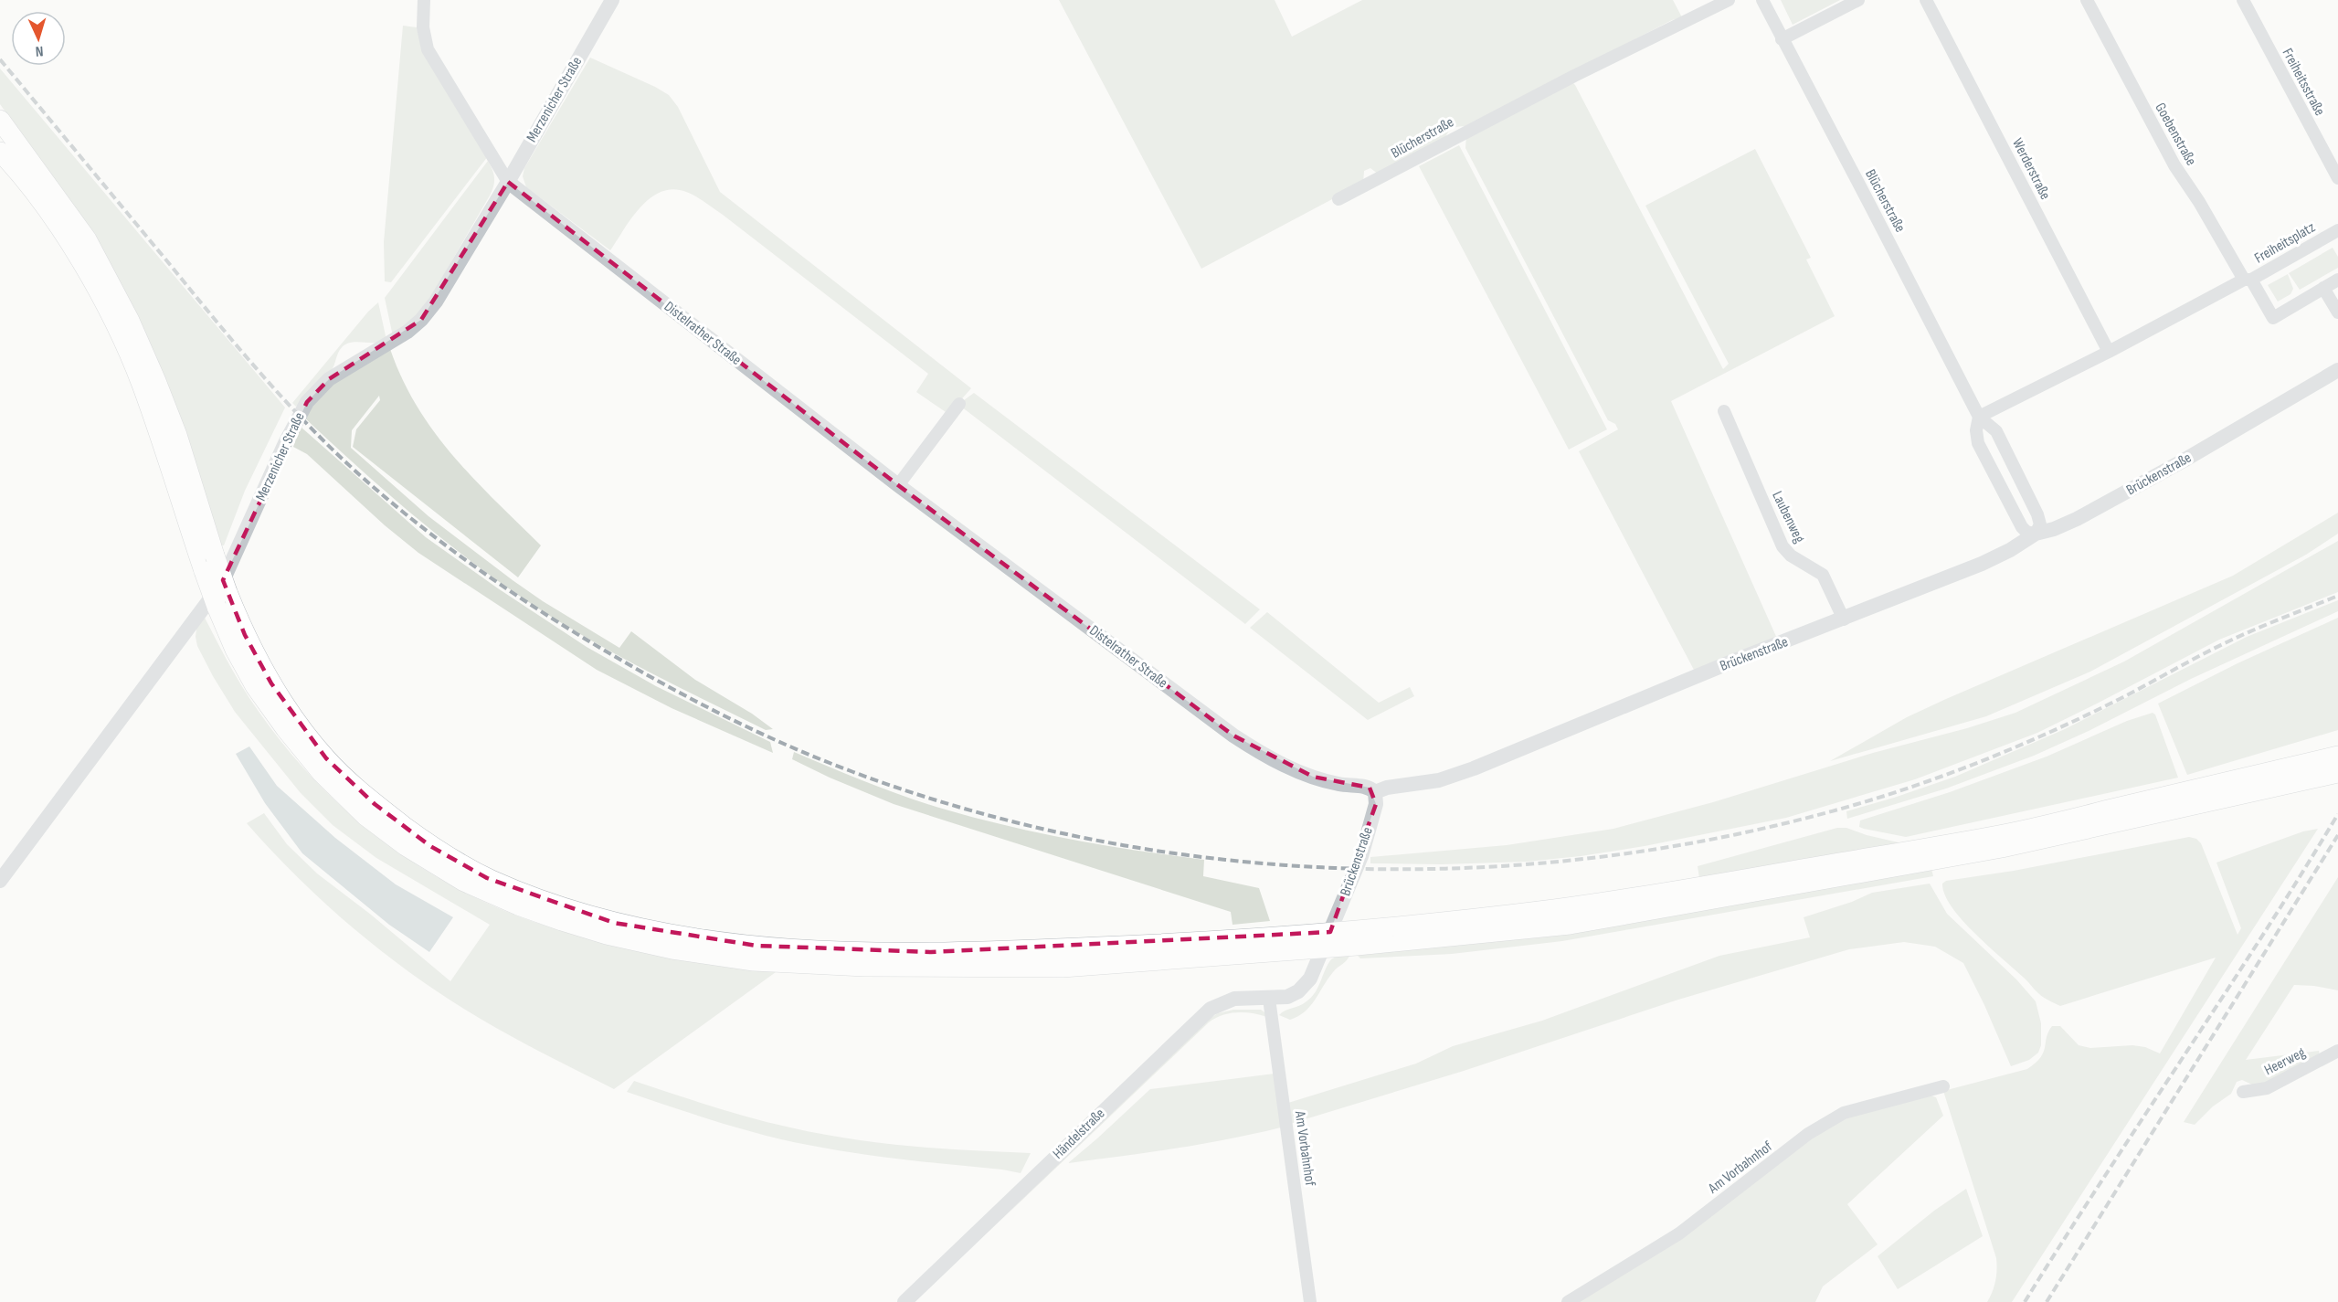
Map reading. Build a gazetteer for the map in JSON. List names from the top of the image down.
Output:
{
  "streets": {
    "street": [
      "Freiheitsstraße",
      "Merzenicher Straße",
      "Goebenstraße",
      "Blücherstraße",
      "Werderstraße",
      "Freiheitsplatz",
      "Distelrather Straße",
      "Brückenstraße",
      "Laubenweg",
      "Heerweg",
      "Händelstraße",
      "Am Vorbahnhof"
    ]
  },
  "crossings": [
    ["Merzenicher Straße", "Distelrather Straße"],
    ["Goebenstraße", "Freiheitsplatz"],
    ["Blücherstraße", "Brückenstraße"],
    ["Distelrather Straße", "Brückenstraße"],
    ["Brückenstraße", "Laubenweg"],
    ["Brückenstraße", "Händelstraße"],
    ["Brückenstraße", "Am Vorbahnhof"],
    ["Händelstraße", "Am Vorbahnhof"]
  ],
  "north": "bottom"
}
